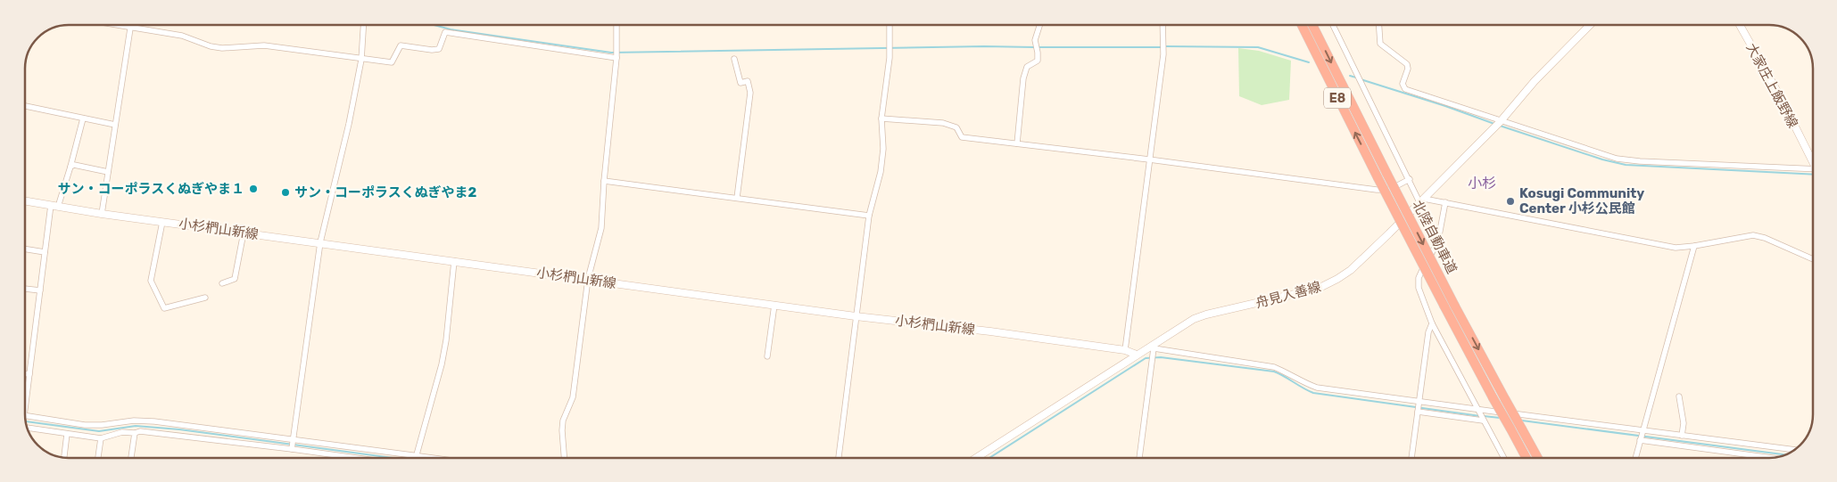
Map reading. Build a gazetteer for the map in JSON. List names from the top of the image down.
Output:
{
  "streets": {
    "highway": ["E8", "北陸自動車道"],
    "main road": ["大家庄上飯野線", "小杉椚山新線", "舟見入善線"]
  },
  "crossings": [
    ["小杉椚山新線", "舟見入善線"]
  ],
  "districts": ["小杉"],
  "places": ["サン・コーポラスくぬぎやま１", "サン・コーポラスくぬぎやま2", "Kosugi Community Center 小杉公民館"]
}
